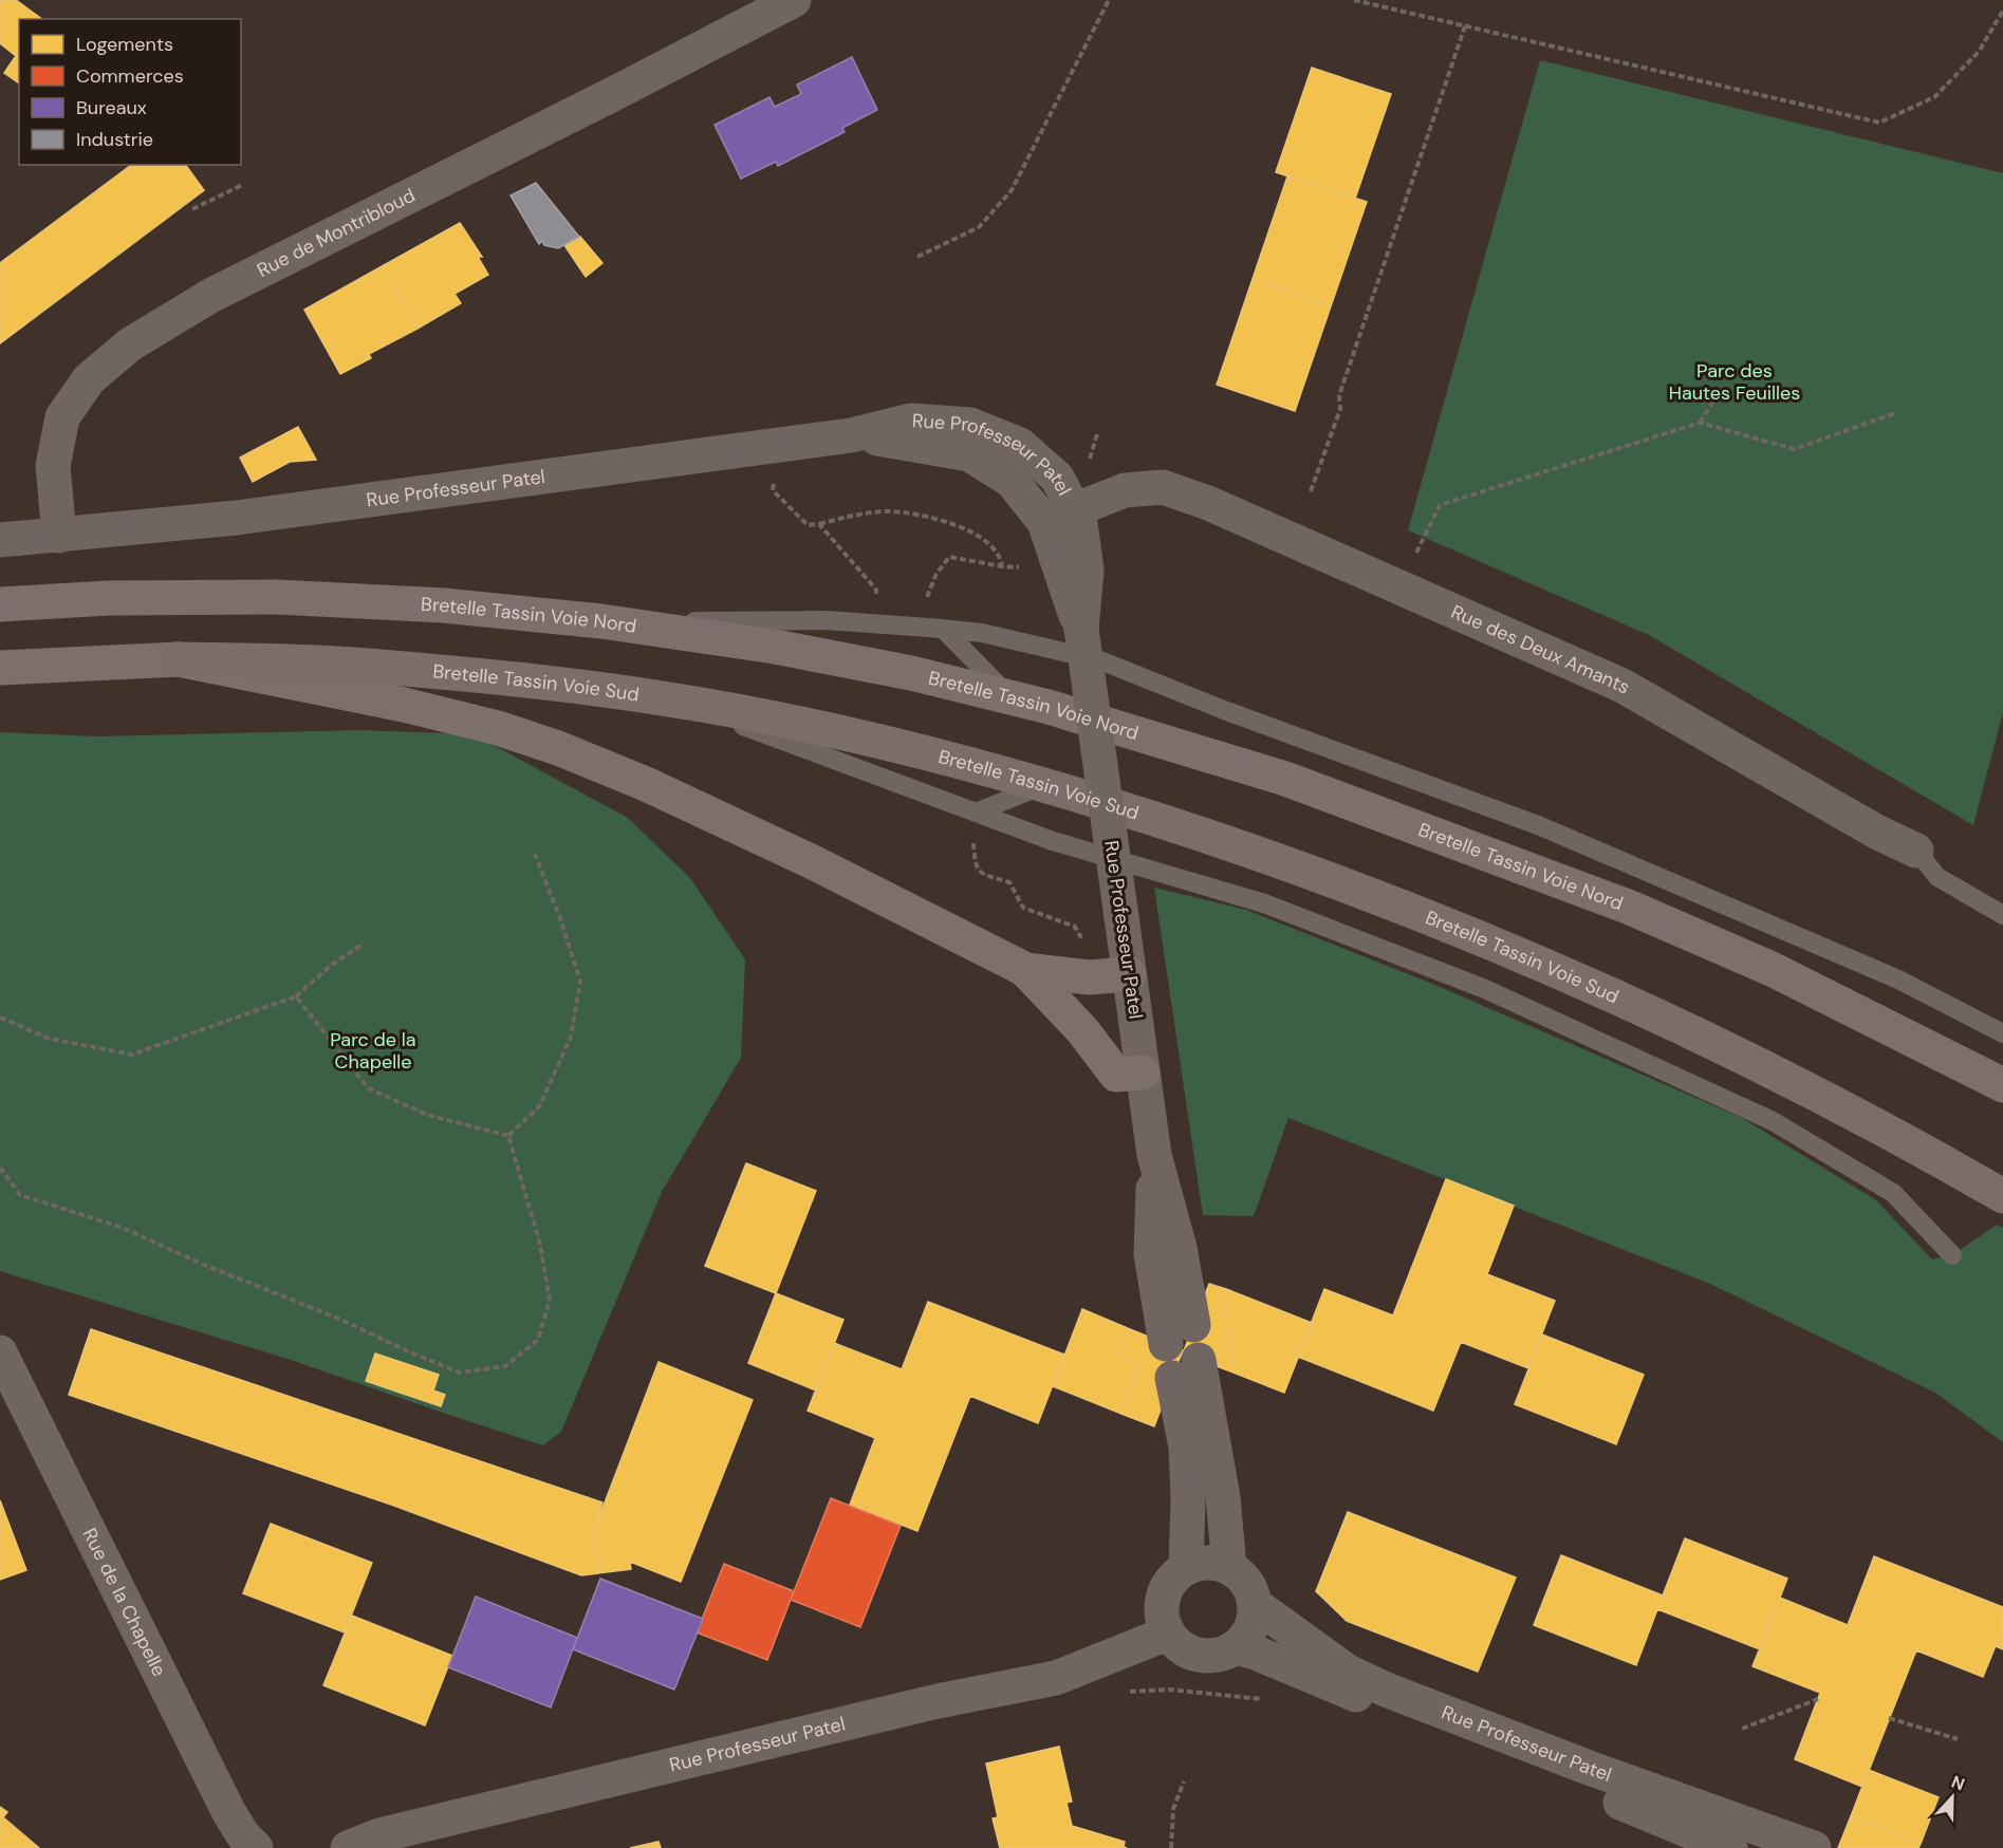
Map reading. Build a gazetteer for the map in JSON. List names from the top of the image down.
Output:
{
  "streets": {
    "highway": ["Bretelle Tassin Voie Sud"],
    "main road": ["Bretelle Tassin Voie Nord"],
    "street": [
      "Rue de Montribloud",
      "Rue Professeur Patel",
      "Rue des Deux Amants",
      "Rue de la Chapelle"
    ]
  },
  "crossings": [
    ["Rue de Montribloud", "Rue Professeur Patel"],
    ["Rue Professeur Patel", "Rue des Deux Amants"]
  ],
  "parks": ["Parc des Hautes Feuilles", "Parc de la Chapelle"],
  "legend": [
    "Logements",
    "Commerces",
    "Bureaux",
    "Industrie"
  ],
  "north": "top"
}
